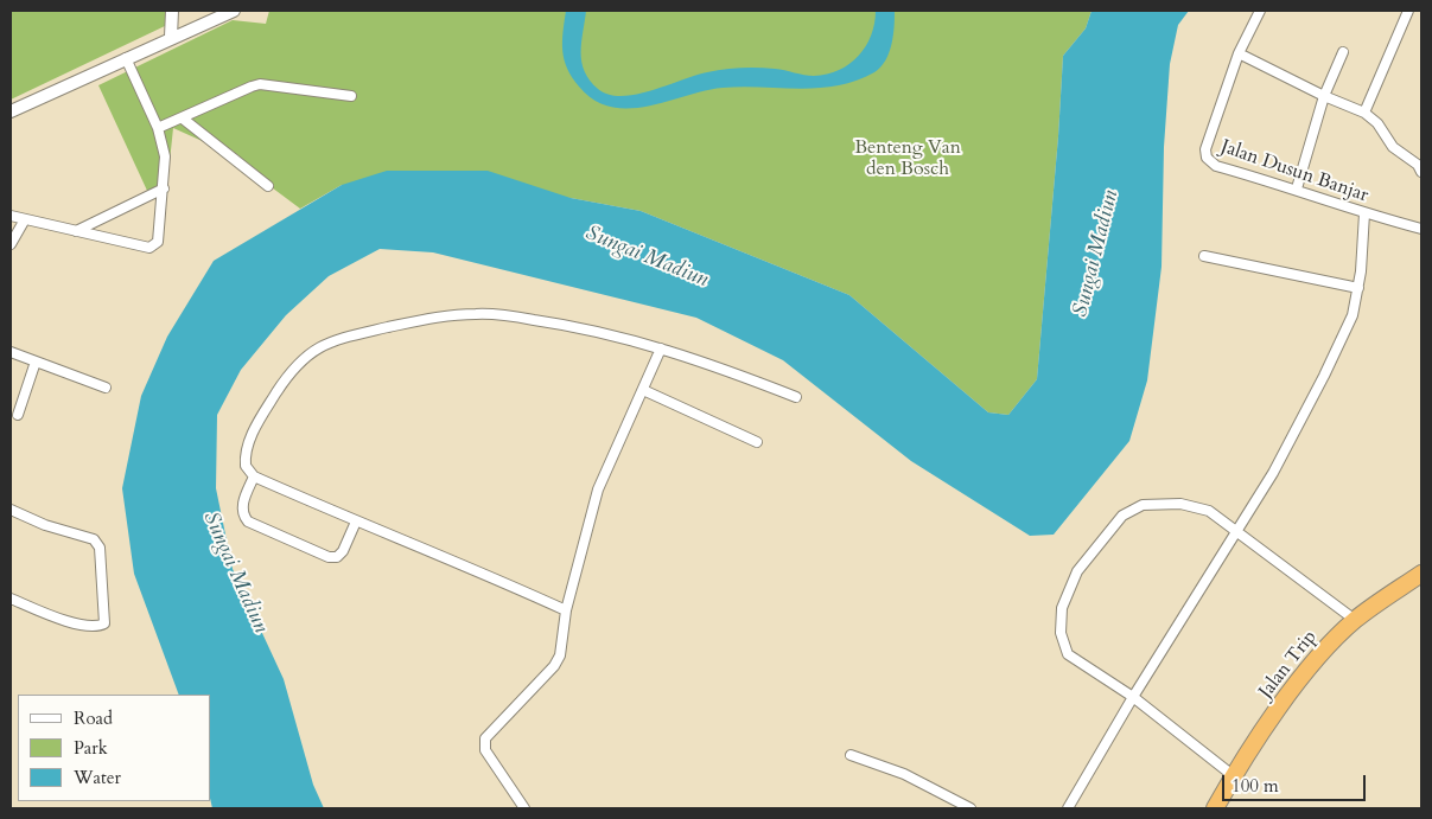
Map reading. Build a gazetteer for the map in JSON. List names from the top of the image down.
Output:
{
  "streets": {
    "highway": ["Jalan Trip"],
    "street": ["Jalan Dusun Banjar"]
  },
  "water": ["Sungai Madiun"],
  "parks": ["Benteng Van den Bosch"],
  "legend": ["Road", "Park", "Water"],
  "scale_bar": "100 m"
}
